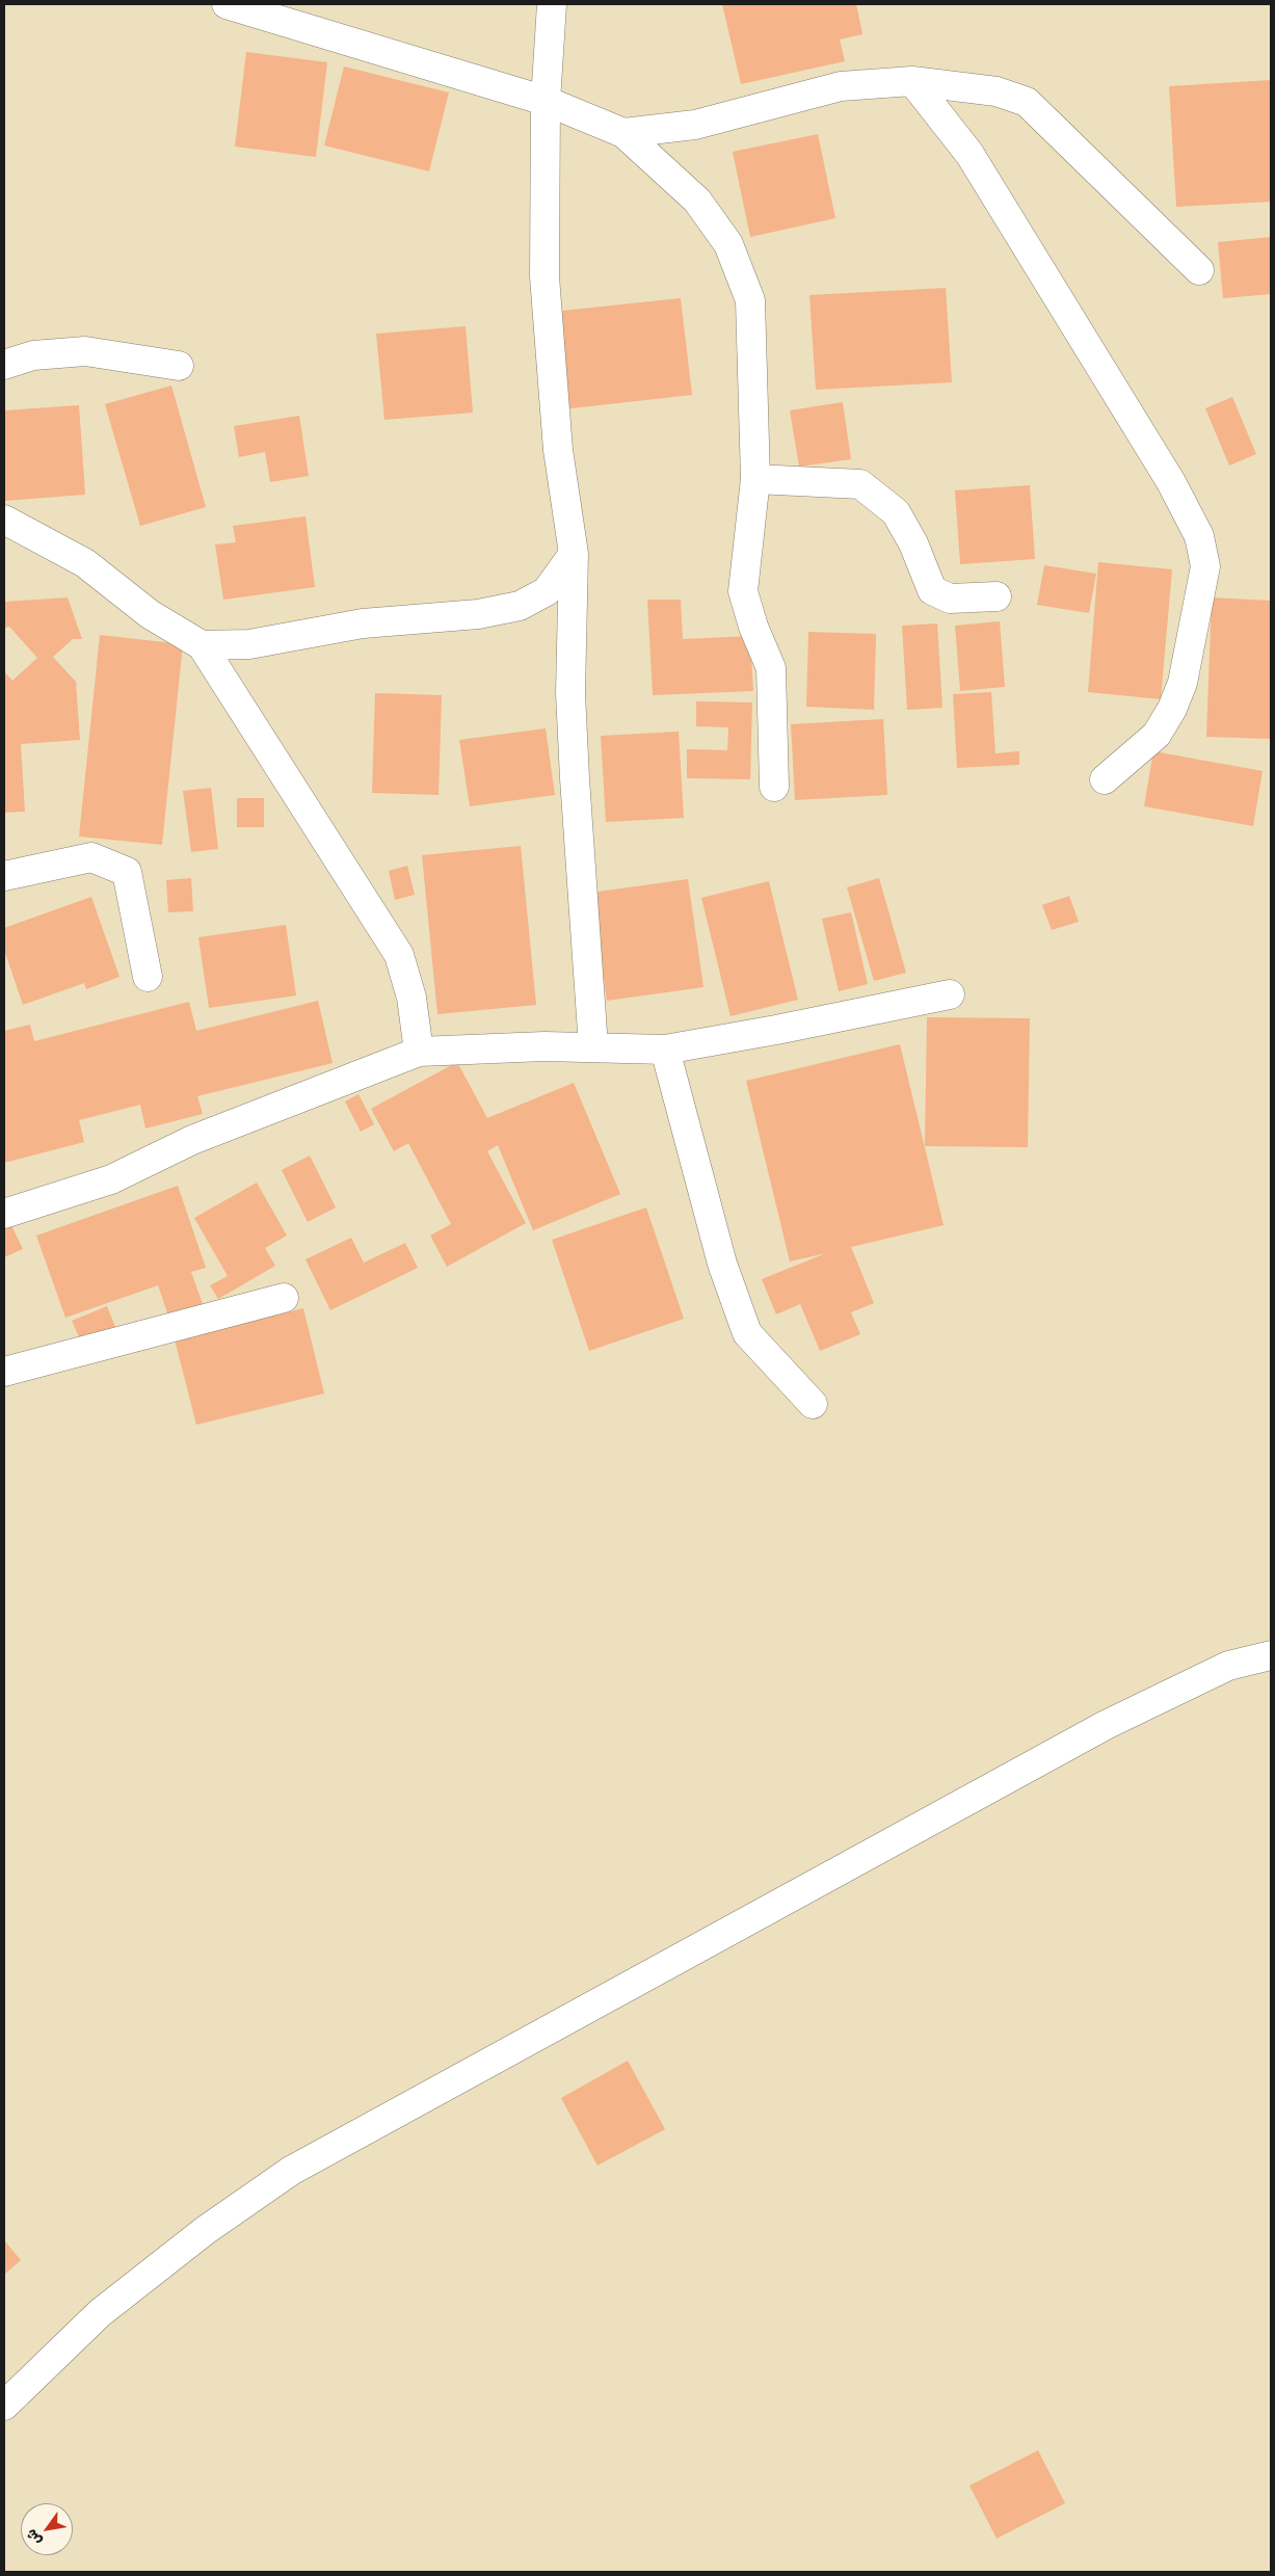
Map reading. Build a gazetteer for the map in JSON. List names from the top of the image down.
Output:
{
  "north": "bottom left"
}
